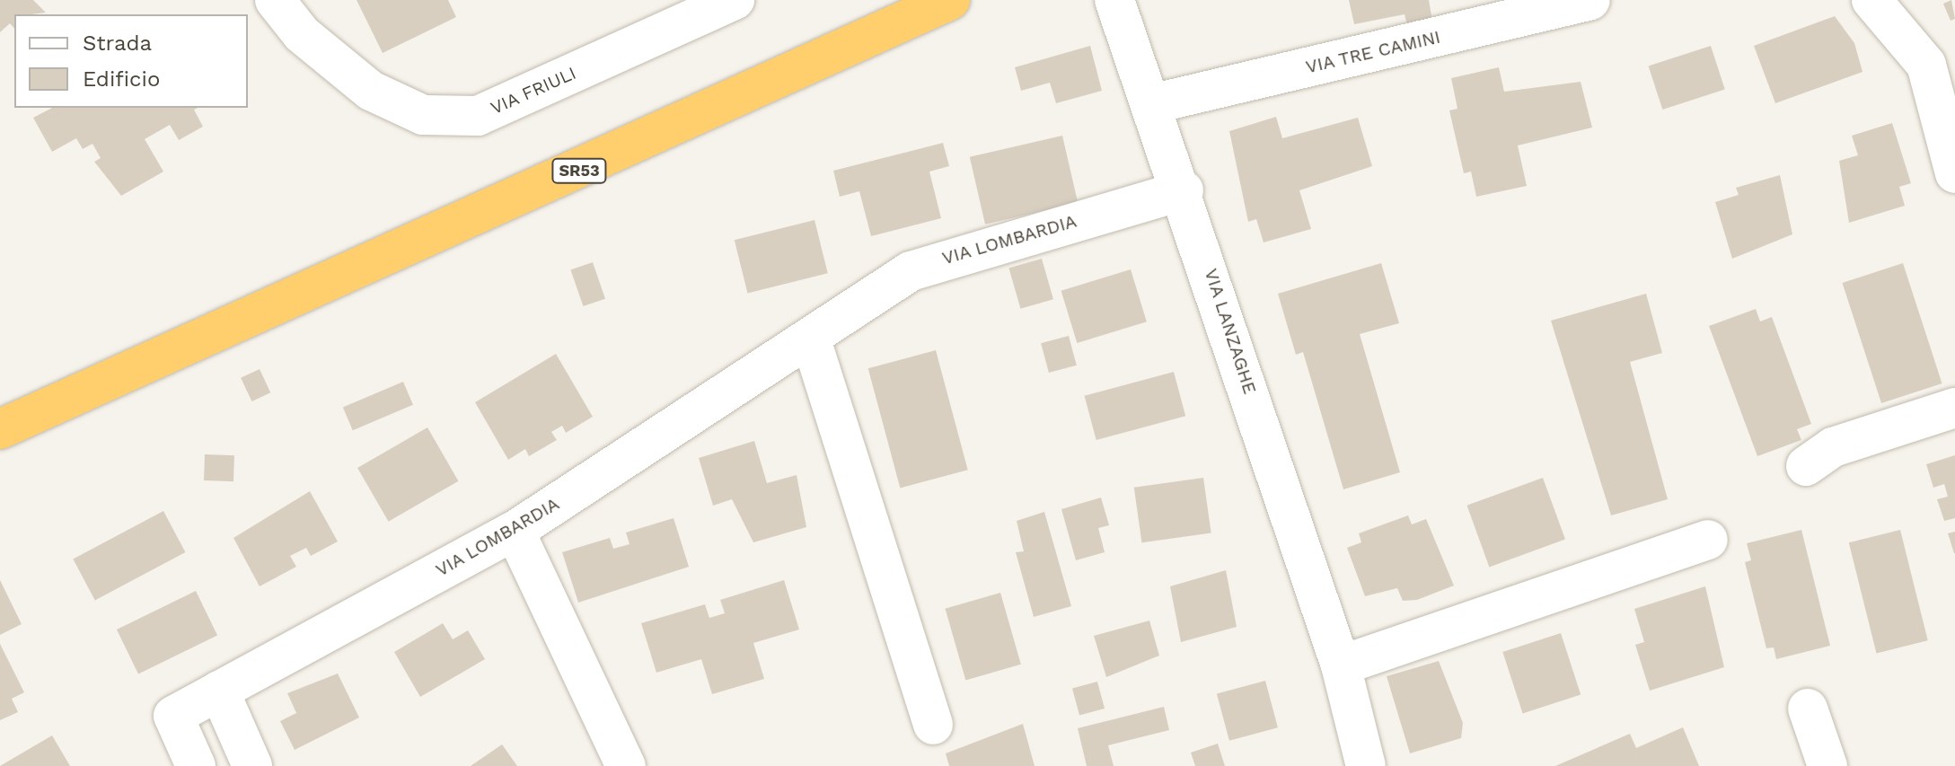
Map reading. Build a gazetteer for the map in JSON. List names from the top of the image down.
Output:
{
  "streets": {
    "highway": ["SR53"],
    "street": [
      "VIA TRE CAMINI",
      "VIA FRIULI",
      "VIA LOMBARDIA",
      "VIA LANZAGHE"
    ]
  },
  "crossings": [
    ["VIA TRE CAMINI", "VIA LANZAGHE"],
    ["VIA LOMBARDIA", "VIA LANZAGHE"]
  ],
  "legend": ["Strada", "Edificio"]
}
